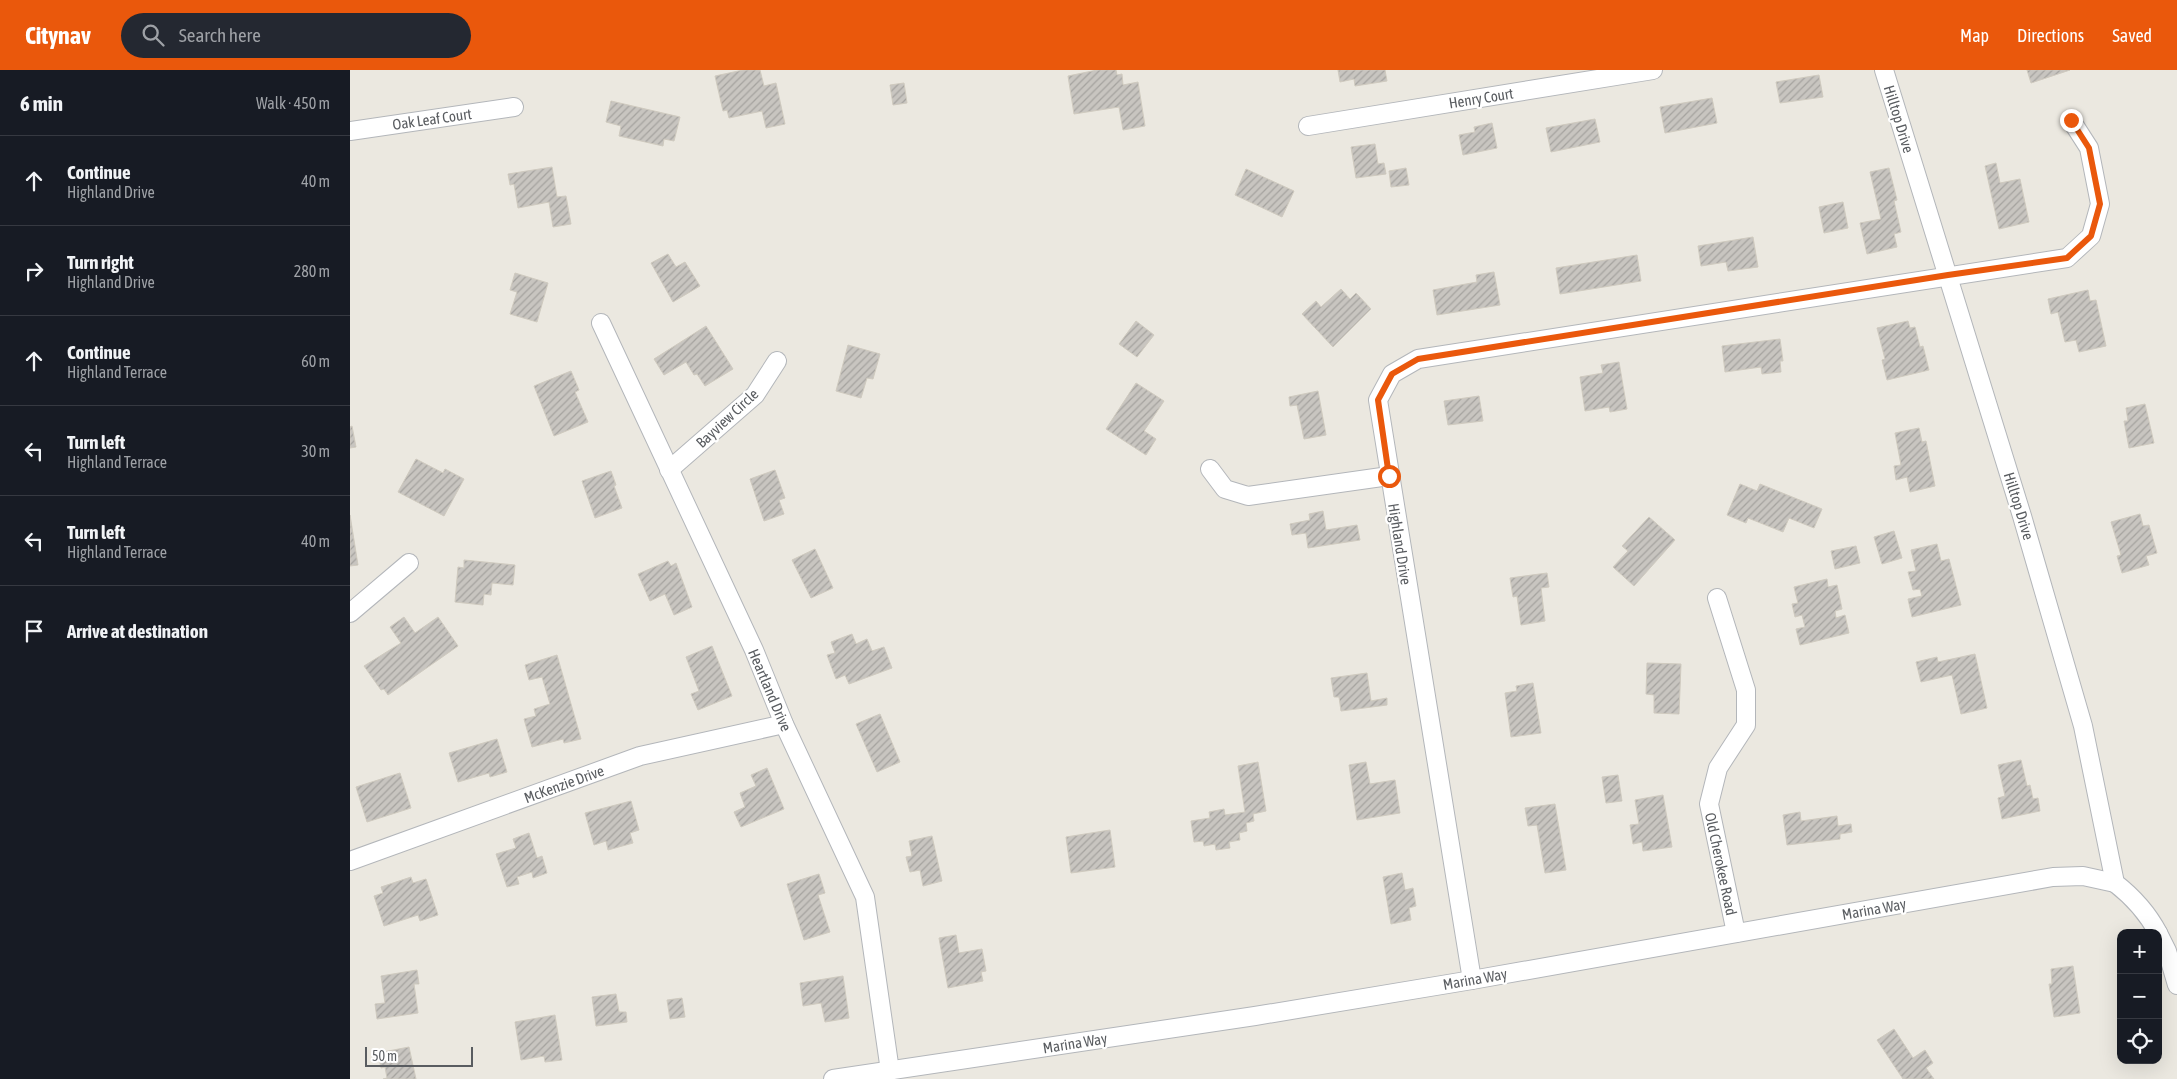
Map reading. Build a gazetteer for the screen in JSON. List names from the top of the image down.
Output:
{
  "streets": {
    "street": [
      "Henry Court",
      "Oak Leaf Court",
      "Hilltop Drive",
      "Bayview Circle",
      "Highland Drive",
      "Heartland Drive",
      "McKenzie Drive",
      "Old Cherokee Road",
      "Marina Way"
    ]
  },
  "crossings": [
    ["Hilltop Drive", "Highland Drive"],
    ["Hilltop Drive", "Marina Way"],
    ["Bayview Circle", "Heartland Drive"],
    ["Highland Drive", "Marina Way"],
    ["Heartland Drive", "McKenzie Drive"],
    ["Heartland Drive", "Marina Way"],
    ["Old Cherokee Road", "Marina Way"]
  ],
  "scale_bar": "50 m",
  "page": {
    "header": "Citynav",
    "search": "Search here",
    "nav": ["Map", "Directions", "Saved"],
    "heading": ["6 min", "Walk · 450 m"],
    "list": [
      ["Continue", "Highland Drive", "40 m"],
      ["Turn right", "Highland Drive", "280 m"],
      ["Continue", "Highland Terrace", "60 m"],
      ["Turn left", "Highland Terrace", "30 m"],
      ["Turn left", "Highland Terrace", "40 m"],
      "Arrive at destination"
    ],
    "map_buttons": ["+", "−"],
    "scale": "50 m"
  }
}
